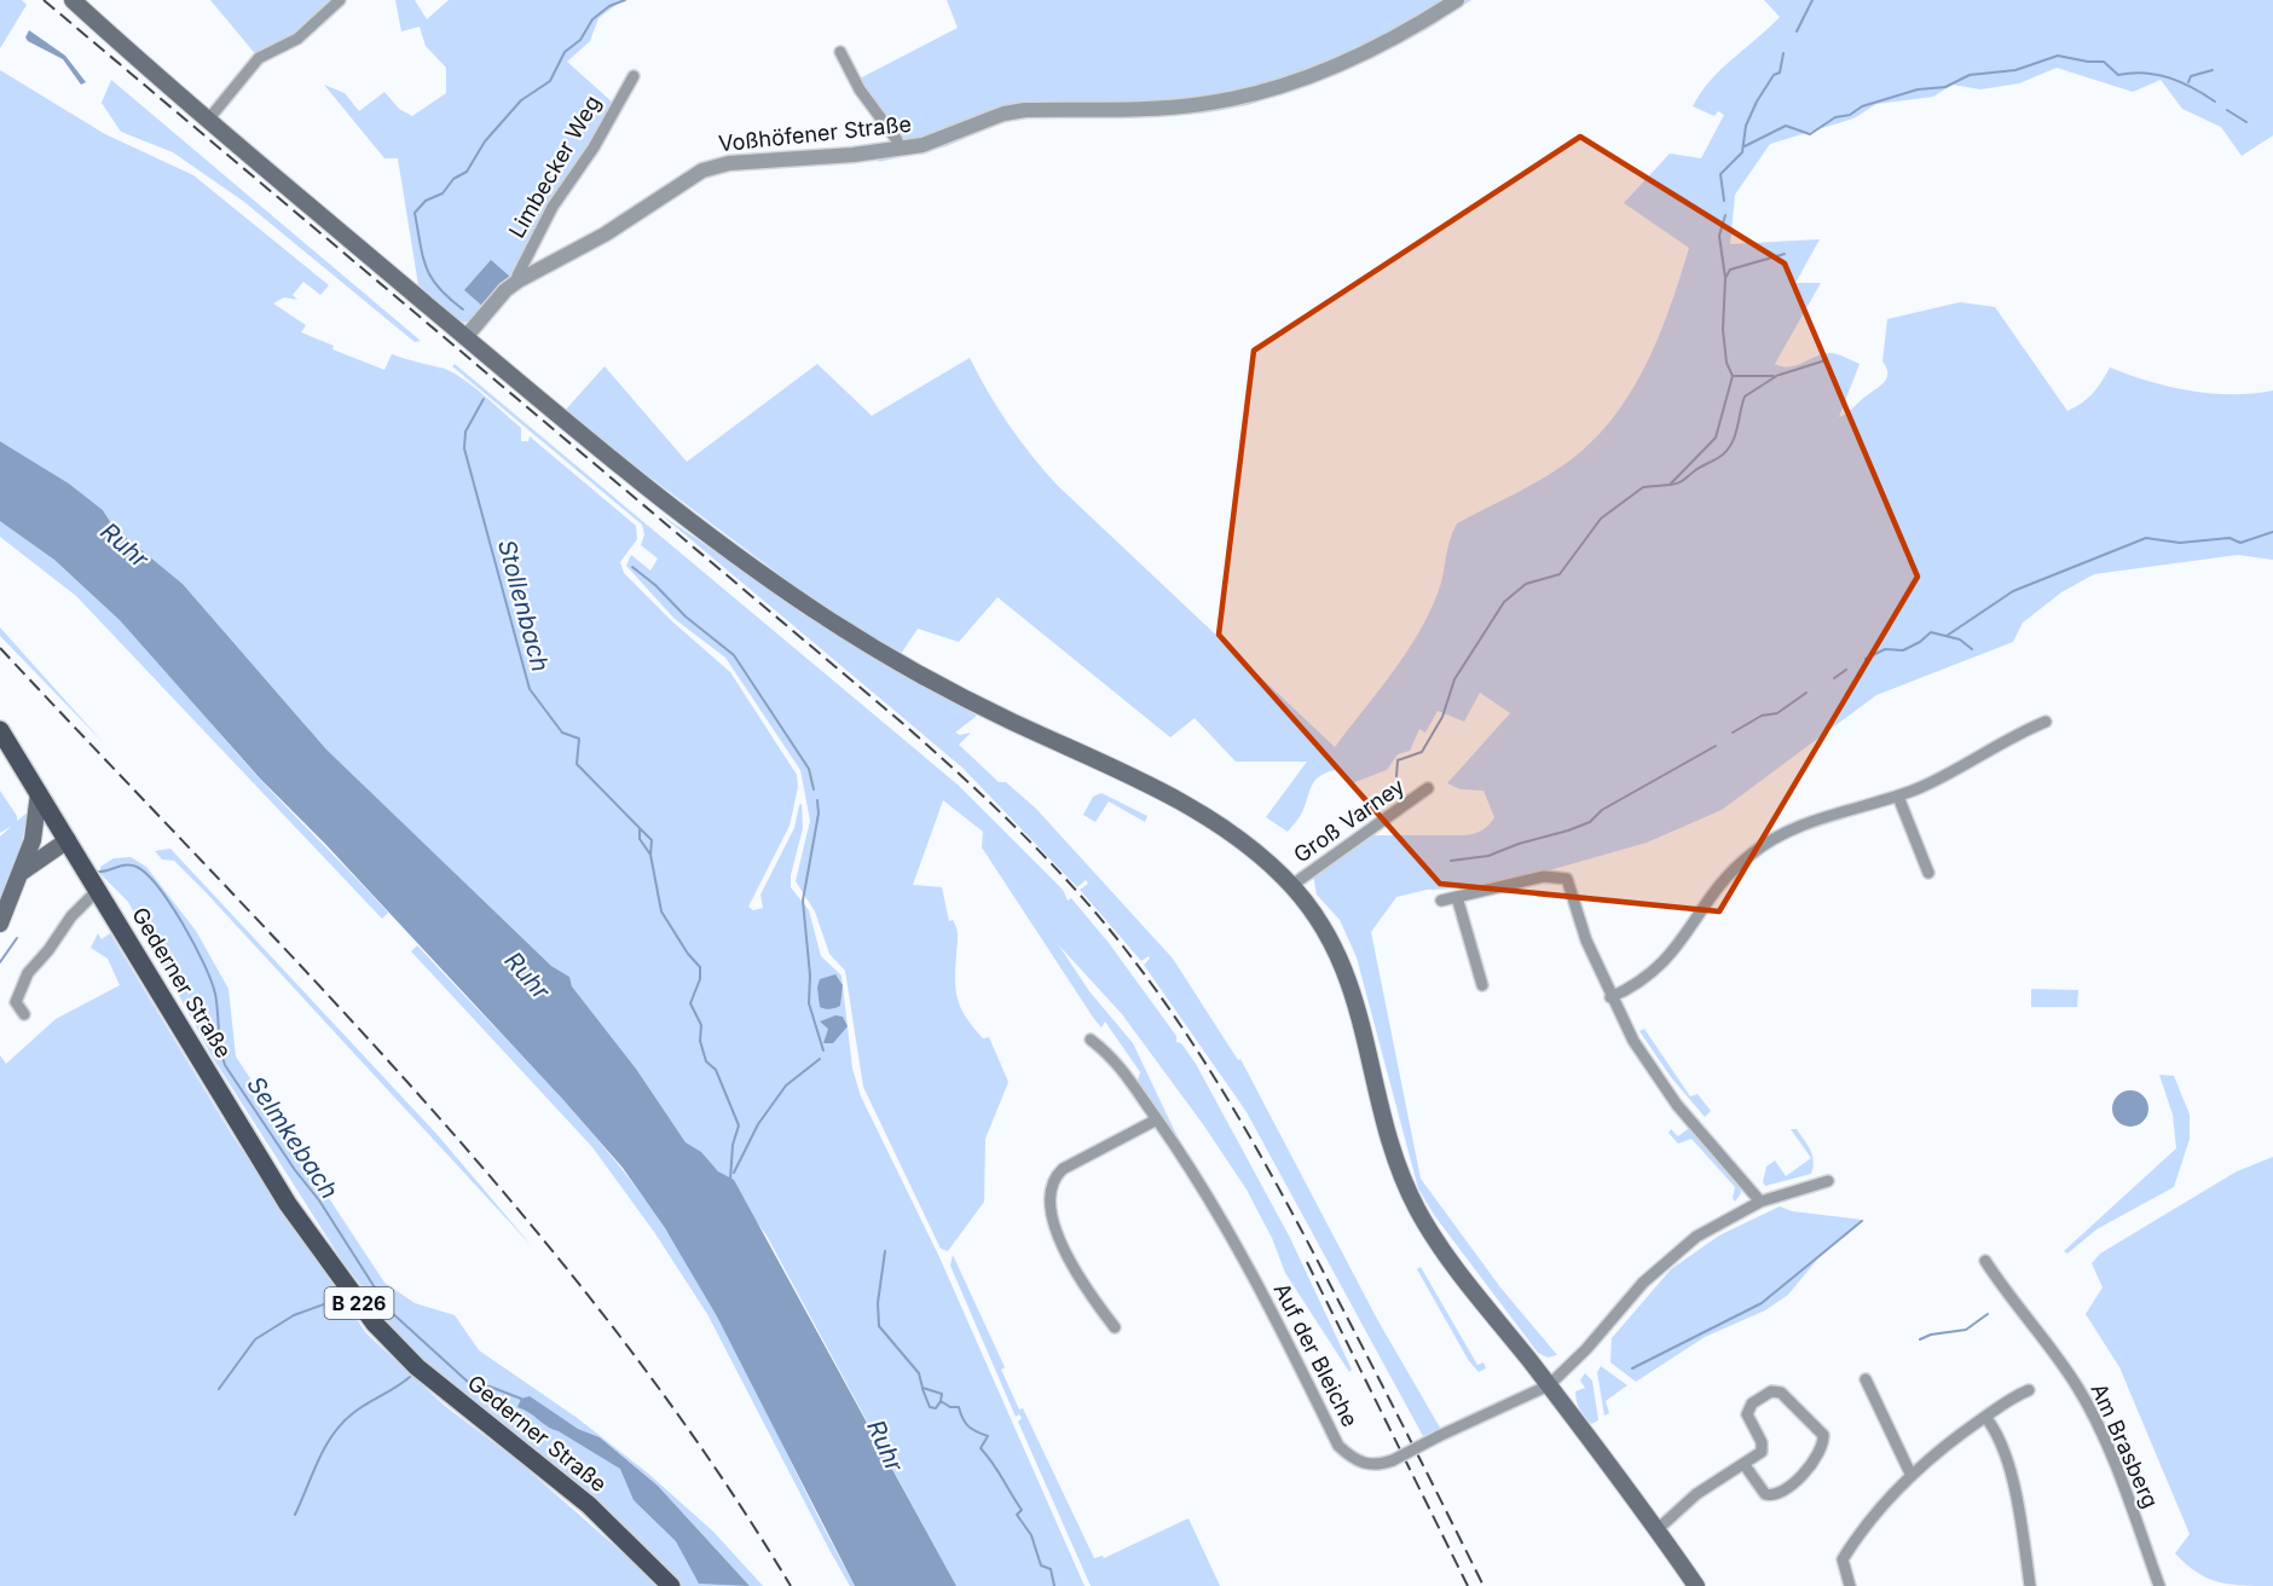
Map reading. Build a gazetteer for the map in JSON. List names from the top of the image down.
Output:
{
  "streets": {
    "main road": ["Gederner Straße", "B 226"],
    "street": [
      "Voßhöfener Straße",
      "Limbecker Weg",
      "Groß Varney",
      "Auf der Bleiche",
      "Am Brasberg"
    ]
  },
  "crossings": [
    ["Voßhöfener Straße", "Limbecker Weg"]
  ],
  "water": ["Ruhr", "Stollenbach", "Selmkebach"]
}
